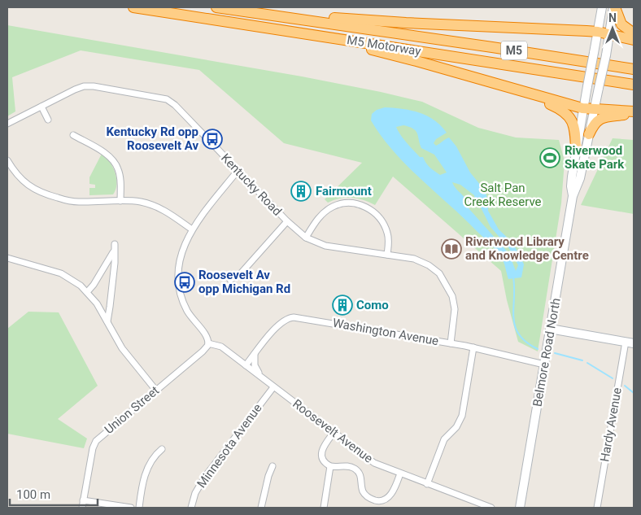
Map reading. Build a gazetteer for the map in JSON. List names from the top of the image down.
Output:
{
  "streets": {
    "highway": ["M5 Motorway", "M5"],
    "main road": ["Belmore Road North"],
    "street": [
      "Kentucky Road",
      "Washington Avenue",
      "Union Street",
      "Hardy Avenue",
      "Roosevelt Avenue",
      "Minnesota Avenue"
    ]
  },
  "crossings": [
    ["Kentucky Road", "Washington Avenue"],
    ["Washington Avenue", "Belmore Road North"],
    ["Washington Avenue", "Roosevelt Avenue"],
    ["Union Street", "Roosevelt Avenue"],
    ["Roosevelt Avenue", "Minnesota Avenue"]
  ],
  "parks": ["Salt Pan Creek Reserve"],
  "places": {
    "bus stop": ["Kentucky Rd opp Roosevelt Av", "Roosevelt Av opp Michigan Rd"],
    "sports": ["Riverwood Skate Park"],
    "building": ["Fairmount", "Como"],
    "library": ["Riverwood Library and Knowledge Centre"]
  },
  "scale_bar": "100 m",
  "north": "top"
}
